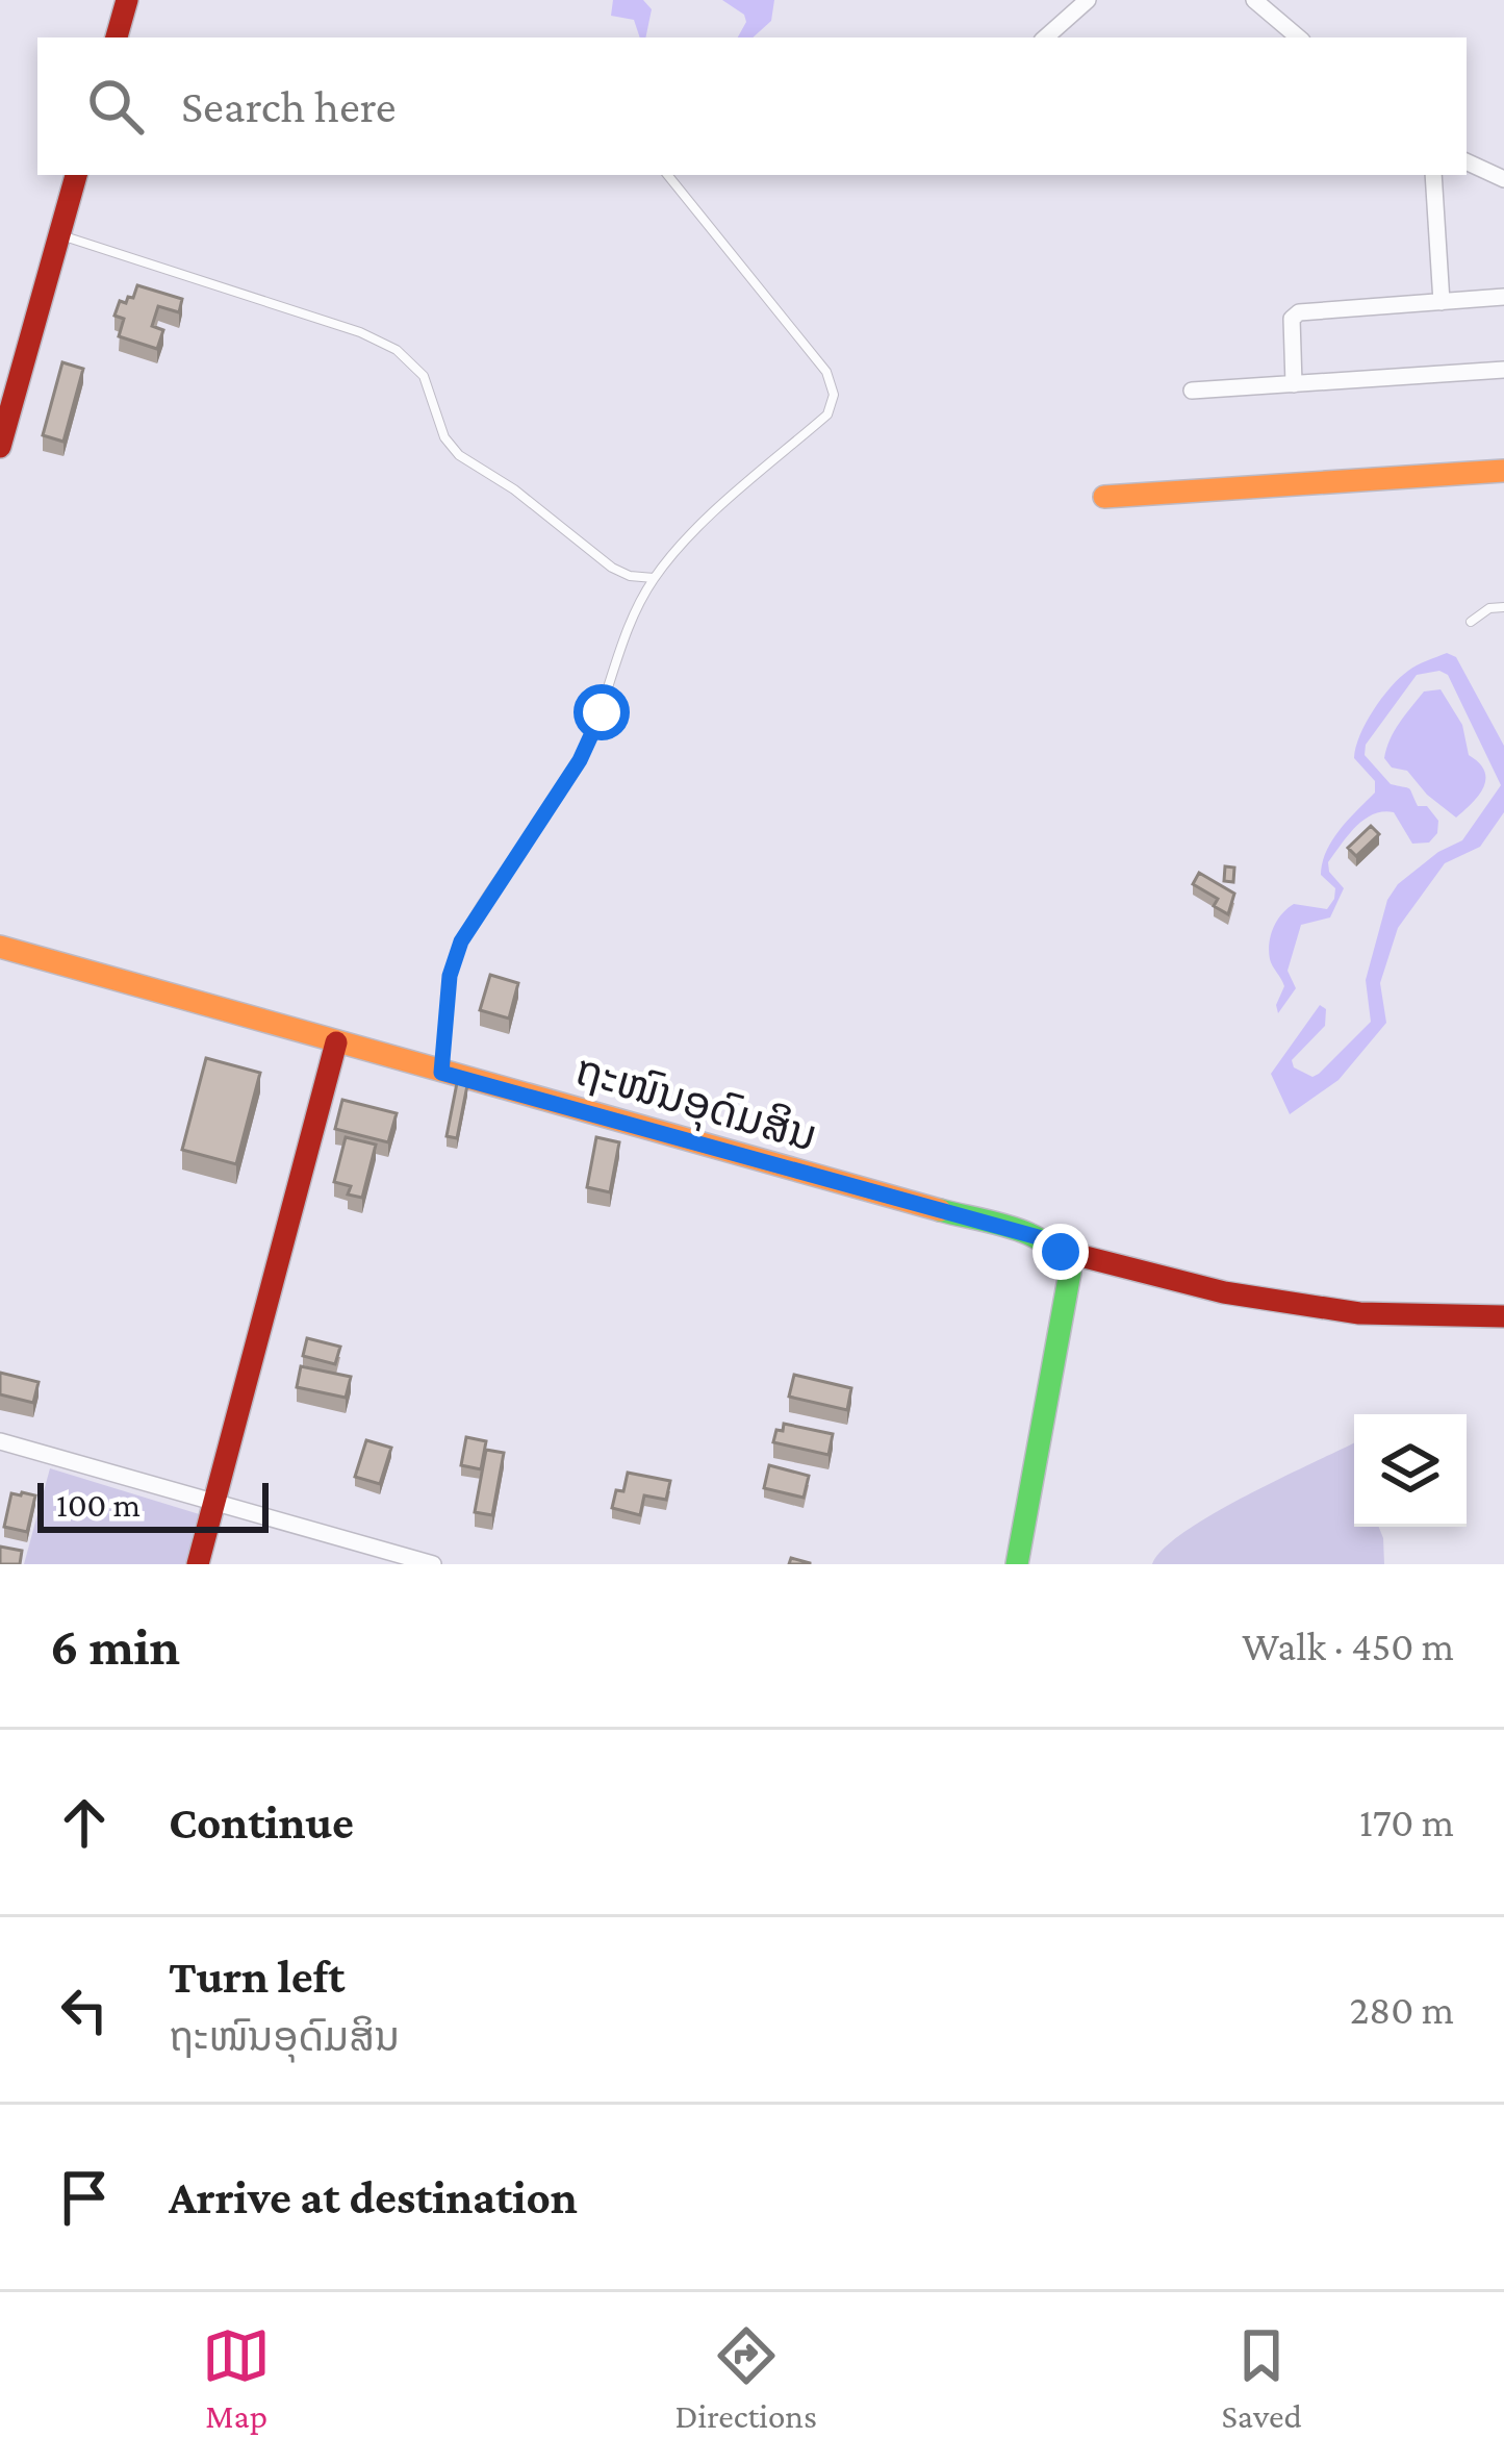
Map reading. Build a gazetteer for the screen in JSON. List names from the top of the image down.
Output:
{
  "streets": {
    "street": ["ຖະໜົນອຸດົມສິນ"]
  },
  "scale_bar": "100 m",
  "page": {
    "search": "Search here",
    "scale": "100 m",
    "heading": ["6 min", "Walk · 450 m"],
    "list": [
      ["Continue", "170 m"],
      ["Turn left", "ຖະໜົນອຸດົມສິນ", "280 m"],
      "Arrive at destination"
    ],
    "nav": ["Map", "Directions", "Saved"]
  }
}
